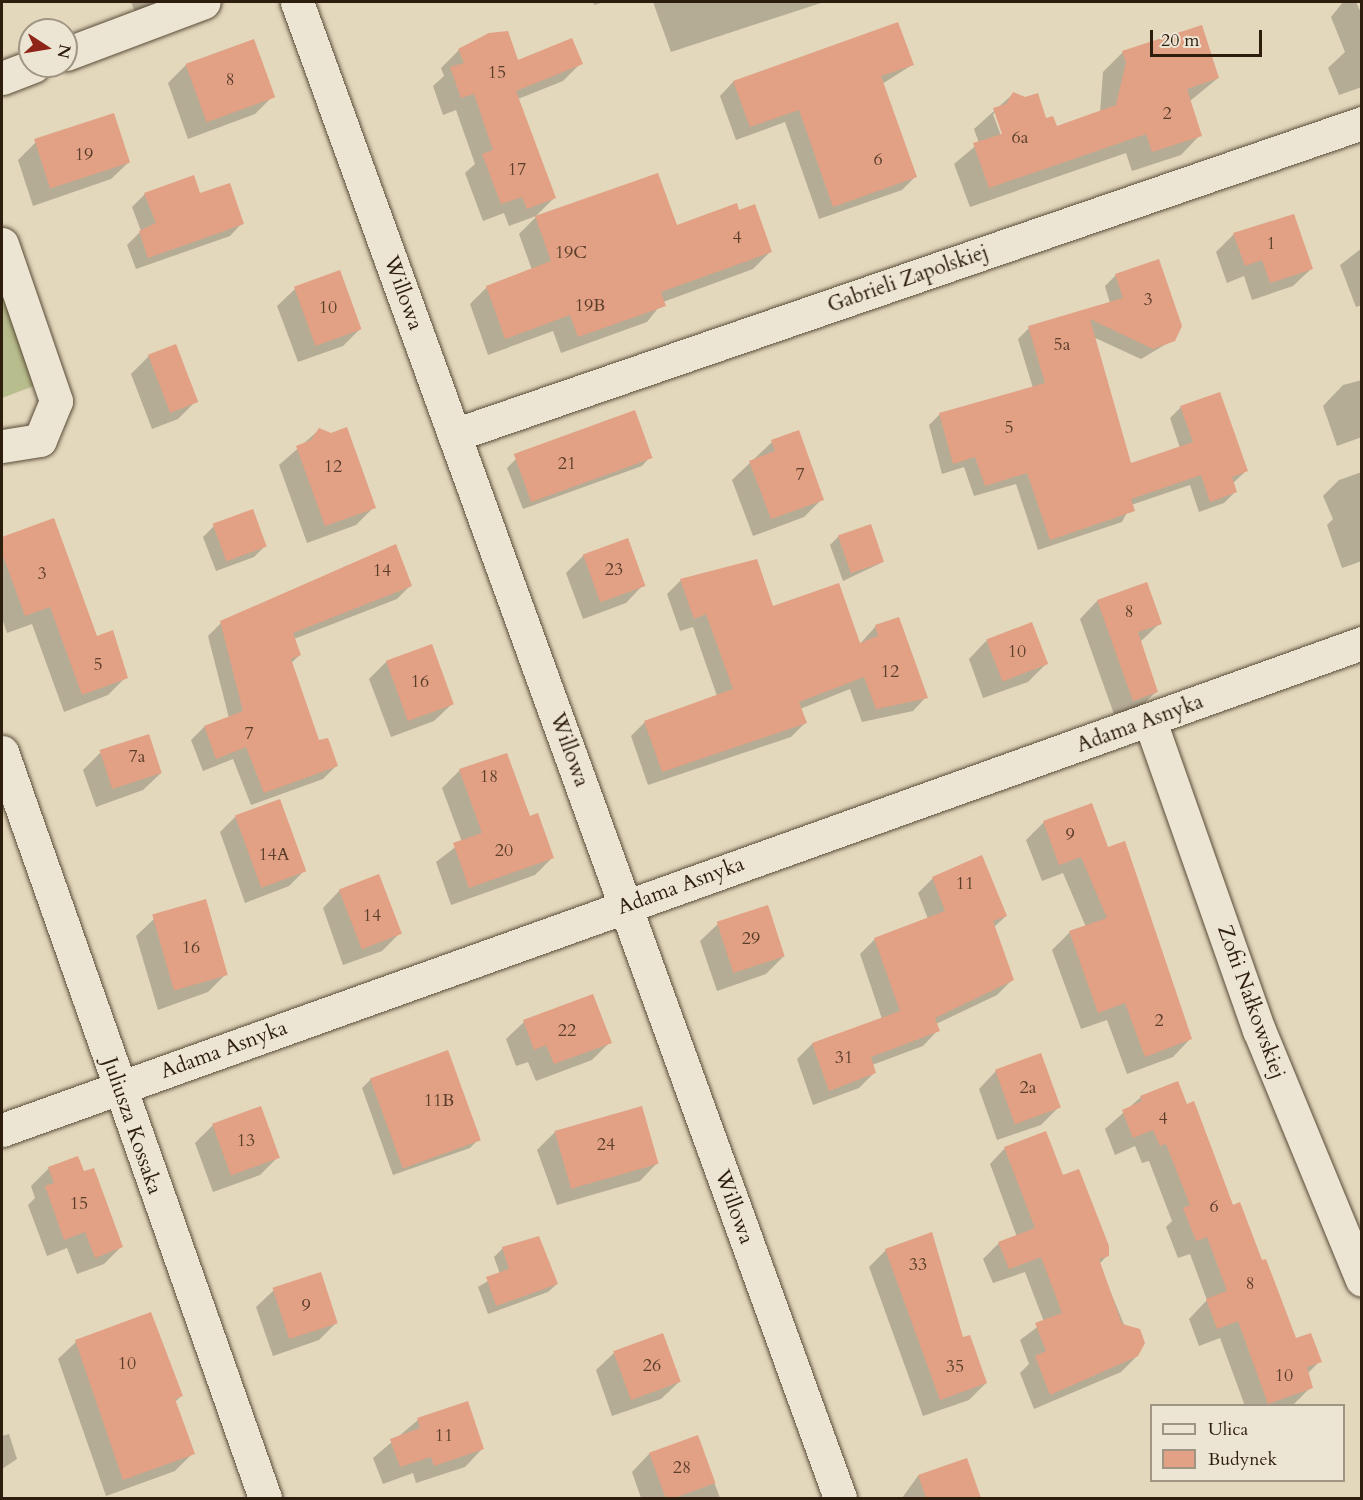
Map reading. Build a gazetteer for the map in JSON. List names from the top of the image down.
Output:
{
  "streets": {
    "street": [
      "Gabrieli Zapolskiej",
      "Willowa",
      "Adama Asnyka",
      "Zofii Nałkowskiej",
      "Juliusza Kossaka"
    ]
  },
  "crossings": [
    ["Gabrieli Zapolskiej", "Willowa"],
    ["Willowa", "Adama Asnyka"],
    ["Adama Asnyka", "Zofii Nałkowskiej"],
    ["Adama Asnyka", "Juliusza Kossaka"]
  ],
  "house_numbers": [
    "15",
    "8",
    "2",
    "6a",
    "19",
    "6",
    "17",
    "4",
    "1",
    "19C",
    "3",
    "19B",
    "10",
    "5a",
    "5",
    "21",
    "12",
    "7",
    "23",
    "14",
    "3",
    "8",
    "10",
    "5",
    "12",
    "16",
    "7",
    "7a",
    "18",
    "9",
    "20",
    "14A",
    "11",
    "14",
    "29",
    "16",
    "2",
    "22",
    "31",
    "2a",
    "11B",
    "4",
    "13",
    "24",
    "15",
    "6",
    "33",
    "8",
    "9",
    "10",
    "26",
    "35",
    "10",
    "11",
    "28"
  ],
  "legend": ["Ulica", "Budynek"],
  "scale_bar": "20 m",
  "north": "right"
}
